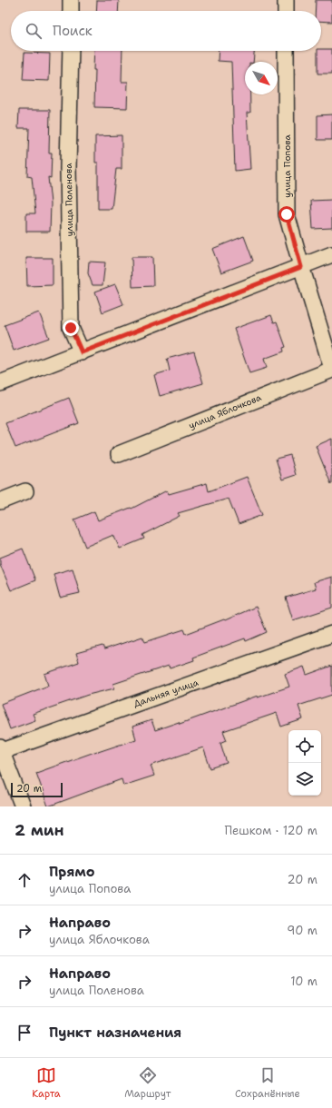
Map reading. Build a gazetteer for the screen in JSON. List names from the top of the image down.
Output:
{
  "streets": {
    "street": [
      "улица Попова",
      "улица Поленова",
      "улица Яблочкова",
      "Дальняя улица"
    ]
  },
  "crossings": [
    ["улица Попова", "улица Яблочкова"]
  ],
  "scale_bar": "20 m",
  "north": "bottom right",
  "page": {
    "search": "Поиск",
    "scale": "20 m",
    "heading": ["2 мин", "Пешком · 120 m"],
    "list": [
      ["Прямо", "улица Попова", "20 m"],
      ["Направо", "улица Яблочкова", "90 m"],
      ["Направо", "улица Поленова", "10 m"],
      "Пункт назначения"
    ],
    "nav": ["Карта", "Маршрут", "Сохранённые"]
  }
}
